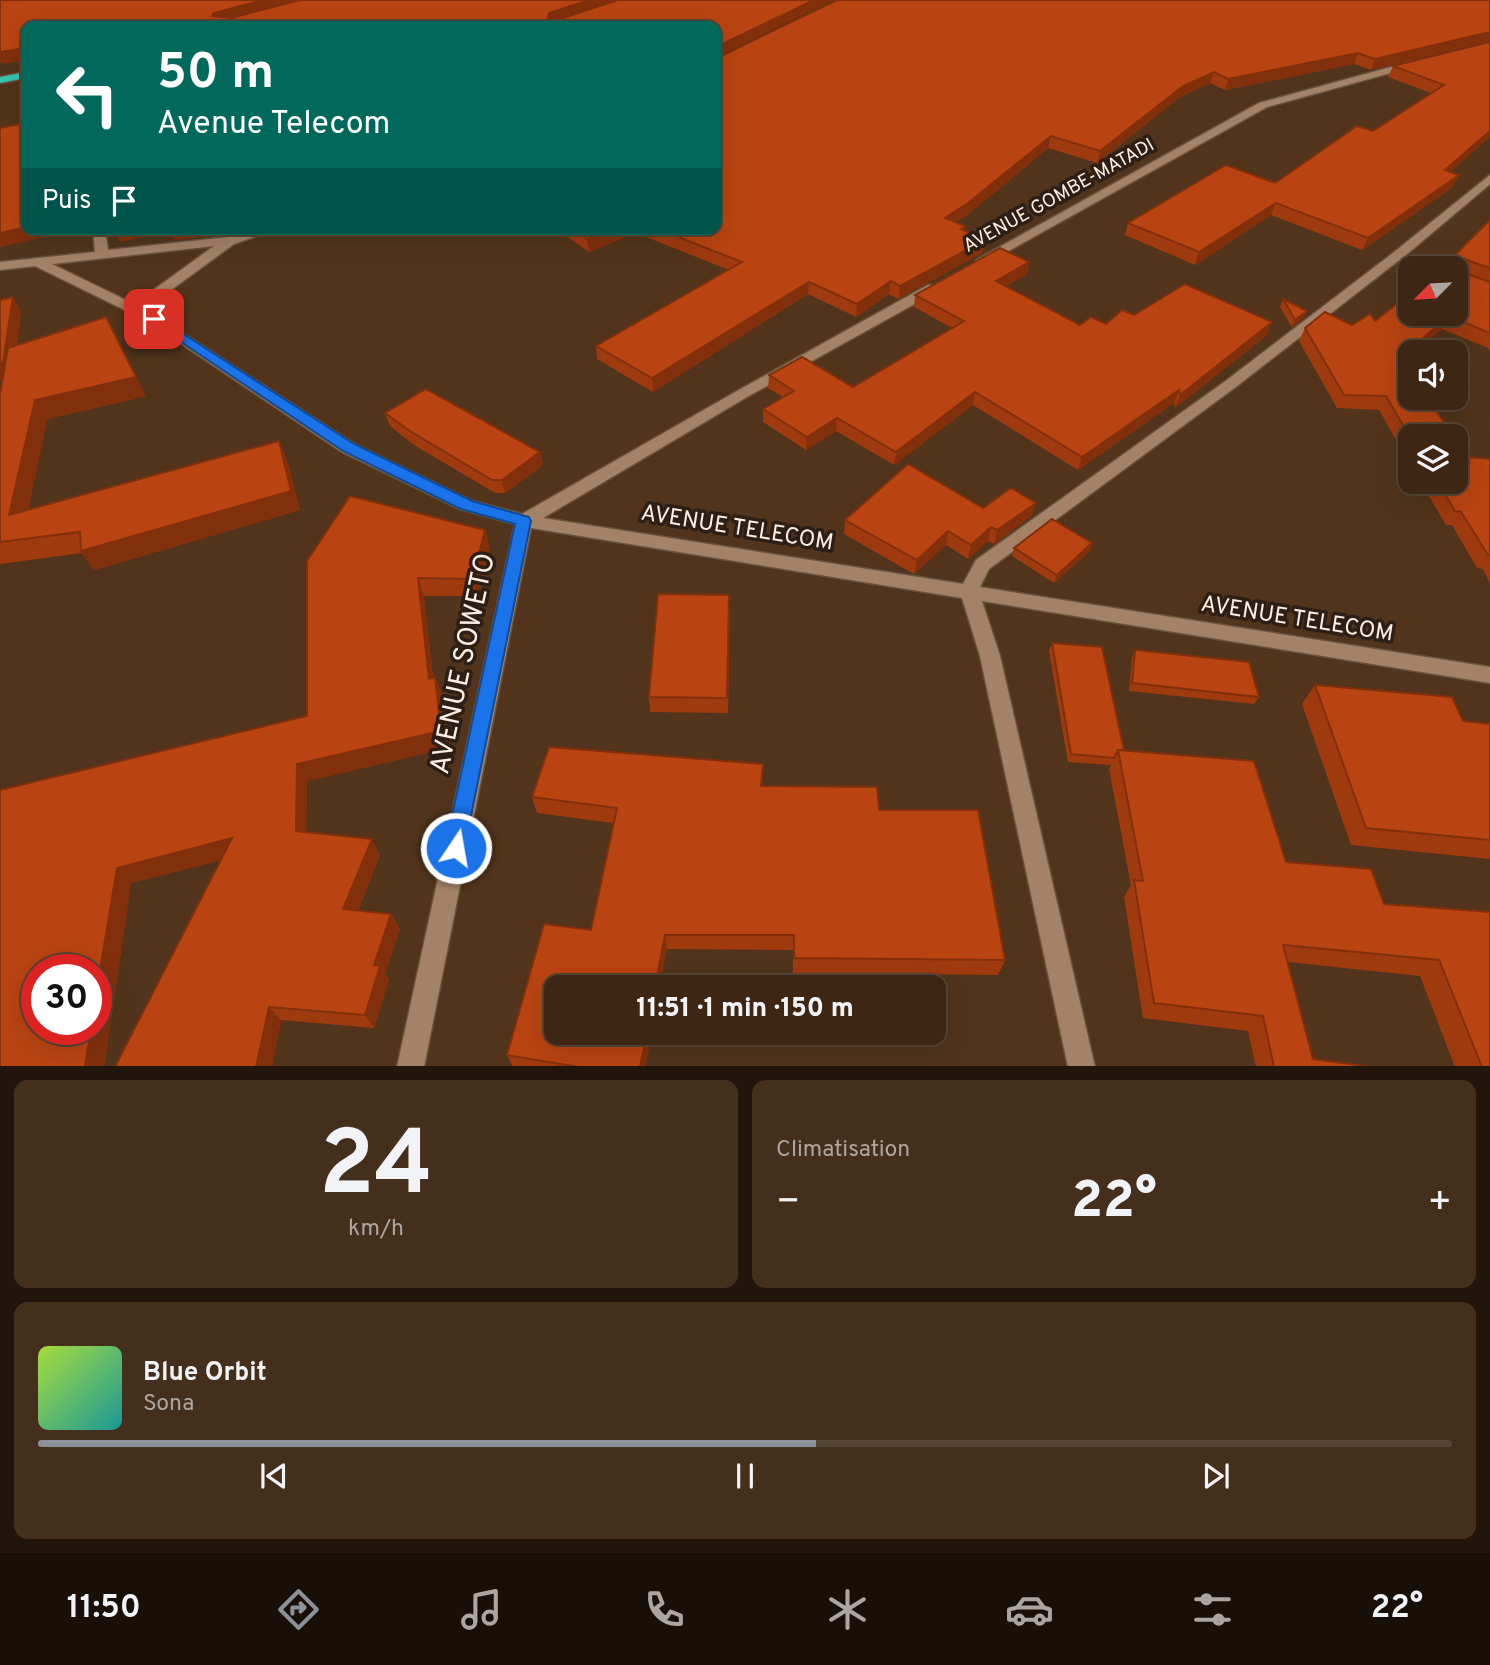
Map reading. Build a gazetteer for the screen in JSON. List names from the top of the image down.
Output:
{
  "streets": {
    "street": ["AVENUE GOMBE-MATADI", "AVENUE TELECOM", "AVENUE SOWETO"]
  },
  "crossings": [
    ["AVENUE GOMBE-MATADI", "AVENUE TELECOM"],
    ["AVENUE GOMBE-MATADI", "AVENUE SOWETO"],
    ["AVENUE TELECOM", "AVENUE SOWETO"]
  ],
  "north": "bottom left",
  "page": {
    "turn": ["50 m", "Avenue Telecom"],
    "then": "Puis",
    "limit": "30",
    "trip": "11:51 · 1 min · 150 m",
    "tile": [
      ["24", "km/h"],
      "Climatisation"
    ],
    "heat": ["−", "22°", "+"],
    "song": ["Blue Orbit", "Sona"],
    "tabs": ["11:50", "22°"]
  }
}
